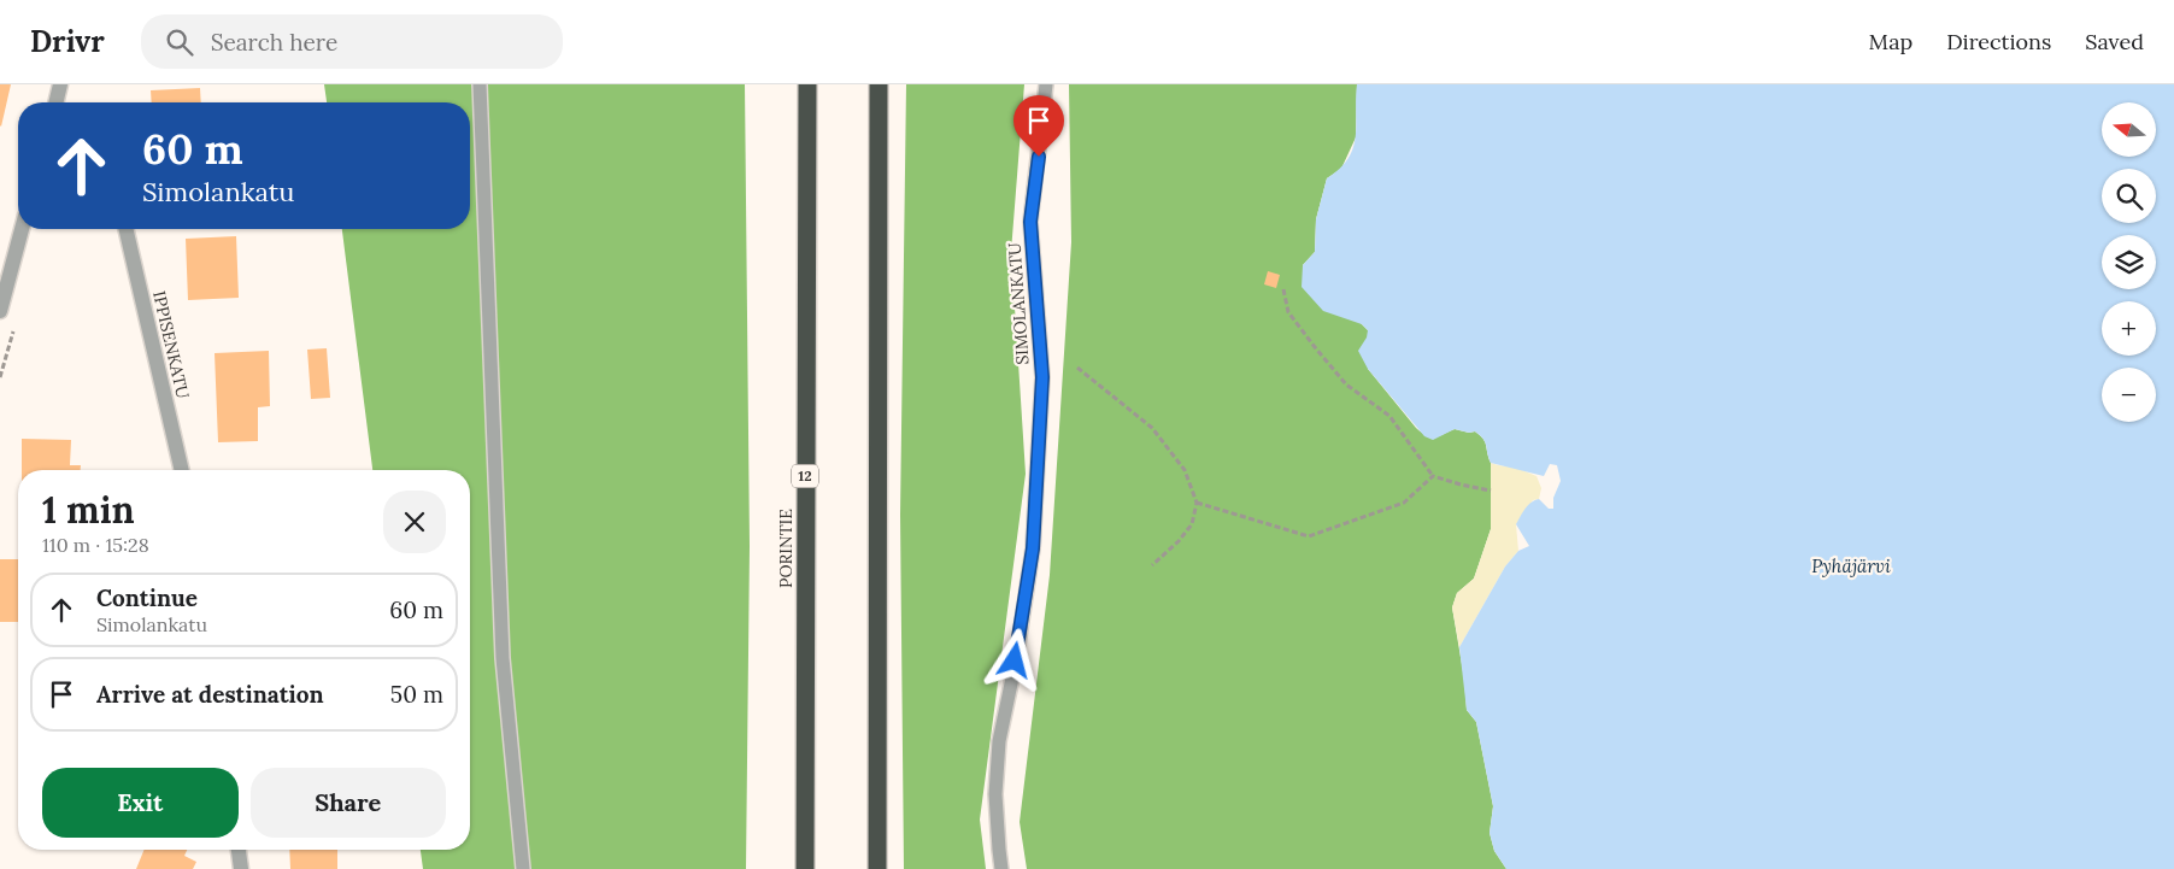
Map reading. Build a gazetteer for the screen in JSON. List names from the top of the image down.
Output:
{
  "streets": {
    "highway": ["12", "PORINTIE"],
    "street": ["IPPISENKATU"],
    "lane": ["SIMOLANKATU"]
  },
  "water": ["Pyhäjärvi"],
  "north": "left",
  "page": {
    "header": "Drivr",
    "search": "Search here",
    "nav": ["Map", "Directions", "Saved"],
    "map_buttons": ["+", "−"],
    "turn": ["60 m", "Simolankatu"],
    "heading": ["1 min", "110 m · 15:28"],
    "list": [
      {
        "name": "Continue",
        "note": "Simolankatu",
        "value": "60 m"
      },
      {
        "name": "Arrive at destination",
        "value": "50 m"
      }
    ],
    "buttons": ["Exit", "Share"]
  }
}
